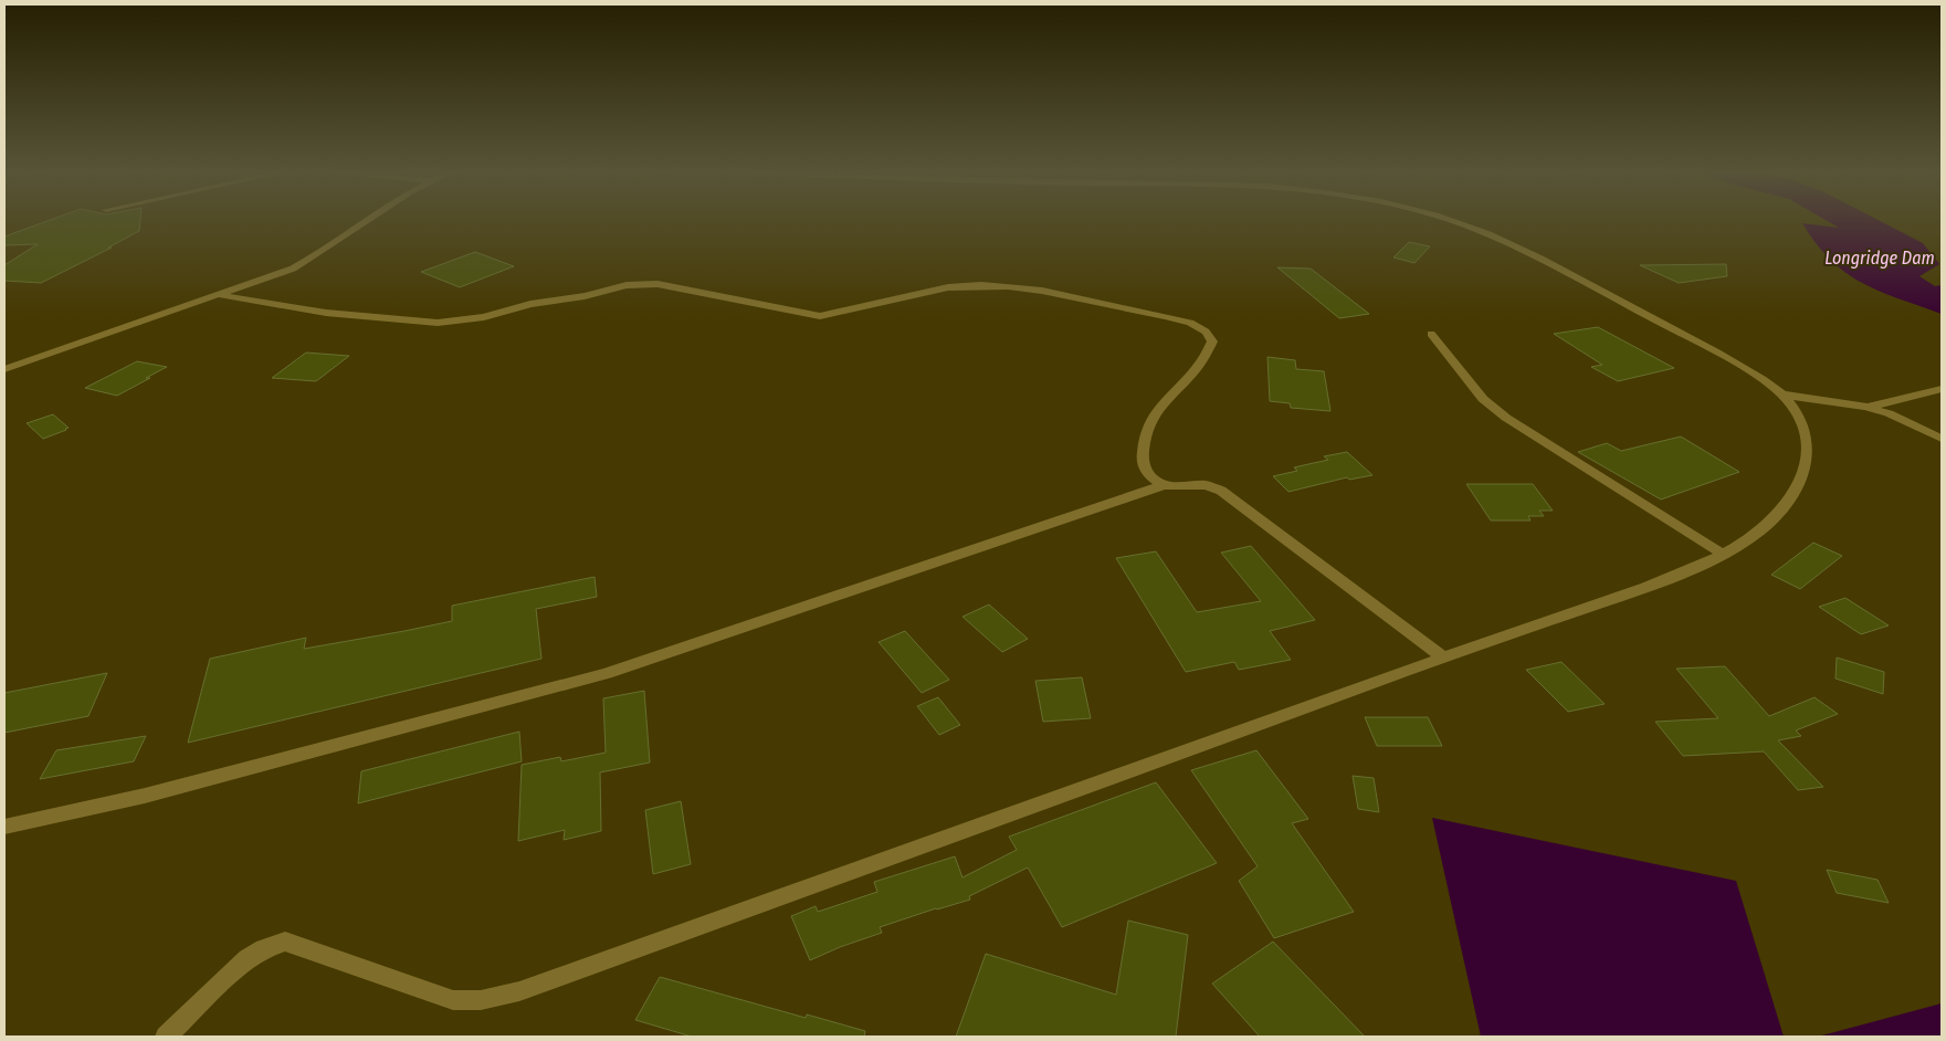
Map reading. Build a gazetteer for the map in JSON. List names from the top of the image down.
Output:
{
  "water": ["Longridge Dam"]
}
